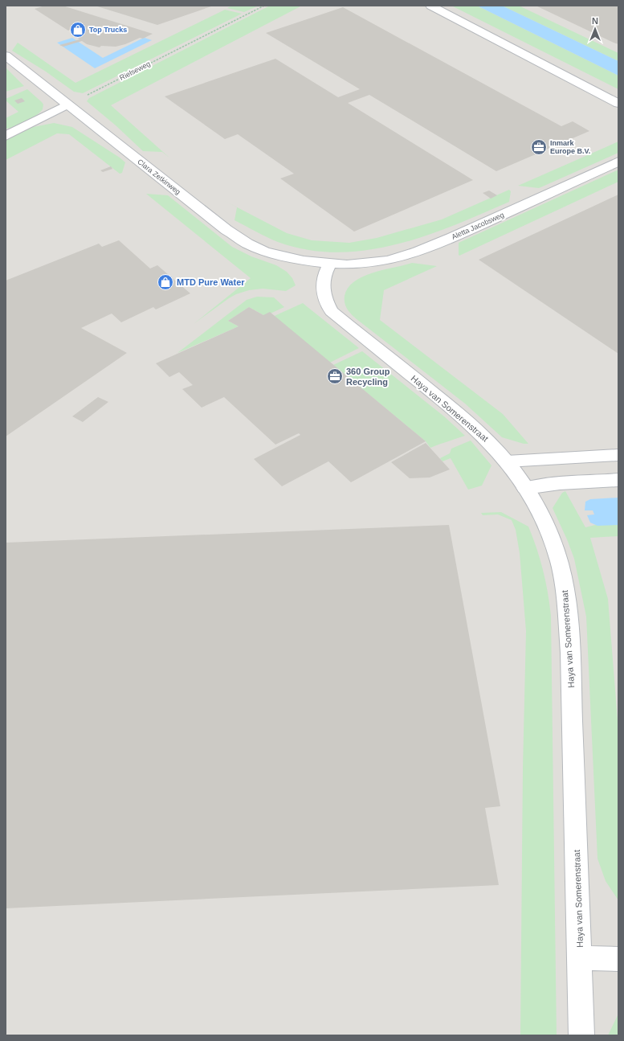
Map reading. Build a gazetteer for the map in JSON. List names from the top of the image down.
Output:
{
  "streets": {
    "street": ["Clara Zetkinweg", "Aletta Jacobsweg", "Haya van Somerenstraat"],
    "path": ["Rielseweg"]
  },
  "crossings": [
    ["Rielseweg", "Clara Zetkinweg"],
    ["Clara Zetkinweg", "Aletta Jacobsweg"],
    ["Clara Zetkinweg", "Haya van Somerenstraat"],
    ["Aletta Jacobsweg", "Haya van Somerenstraat"]
  ],
  "places": {
    "shop": ["Top Trucks", "MTD Pure Water"],
    "office": ["Inmark Europe B.V.", "360 Group Recycling"]
  },
  "north": "top"
}
